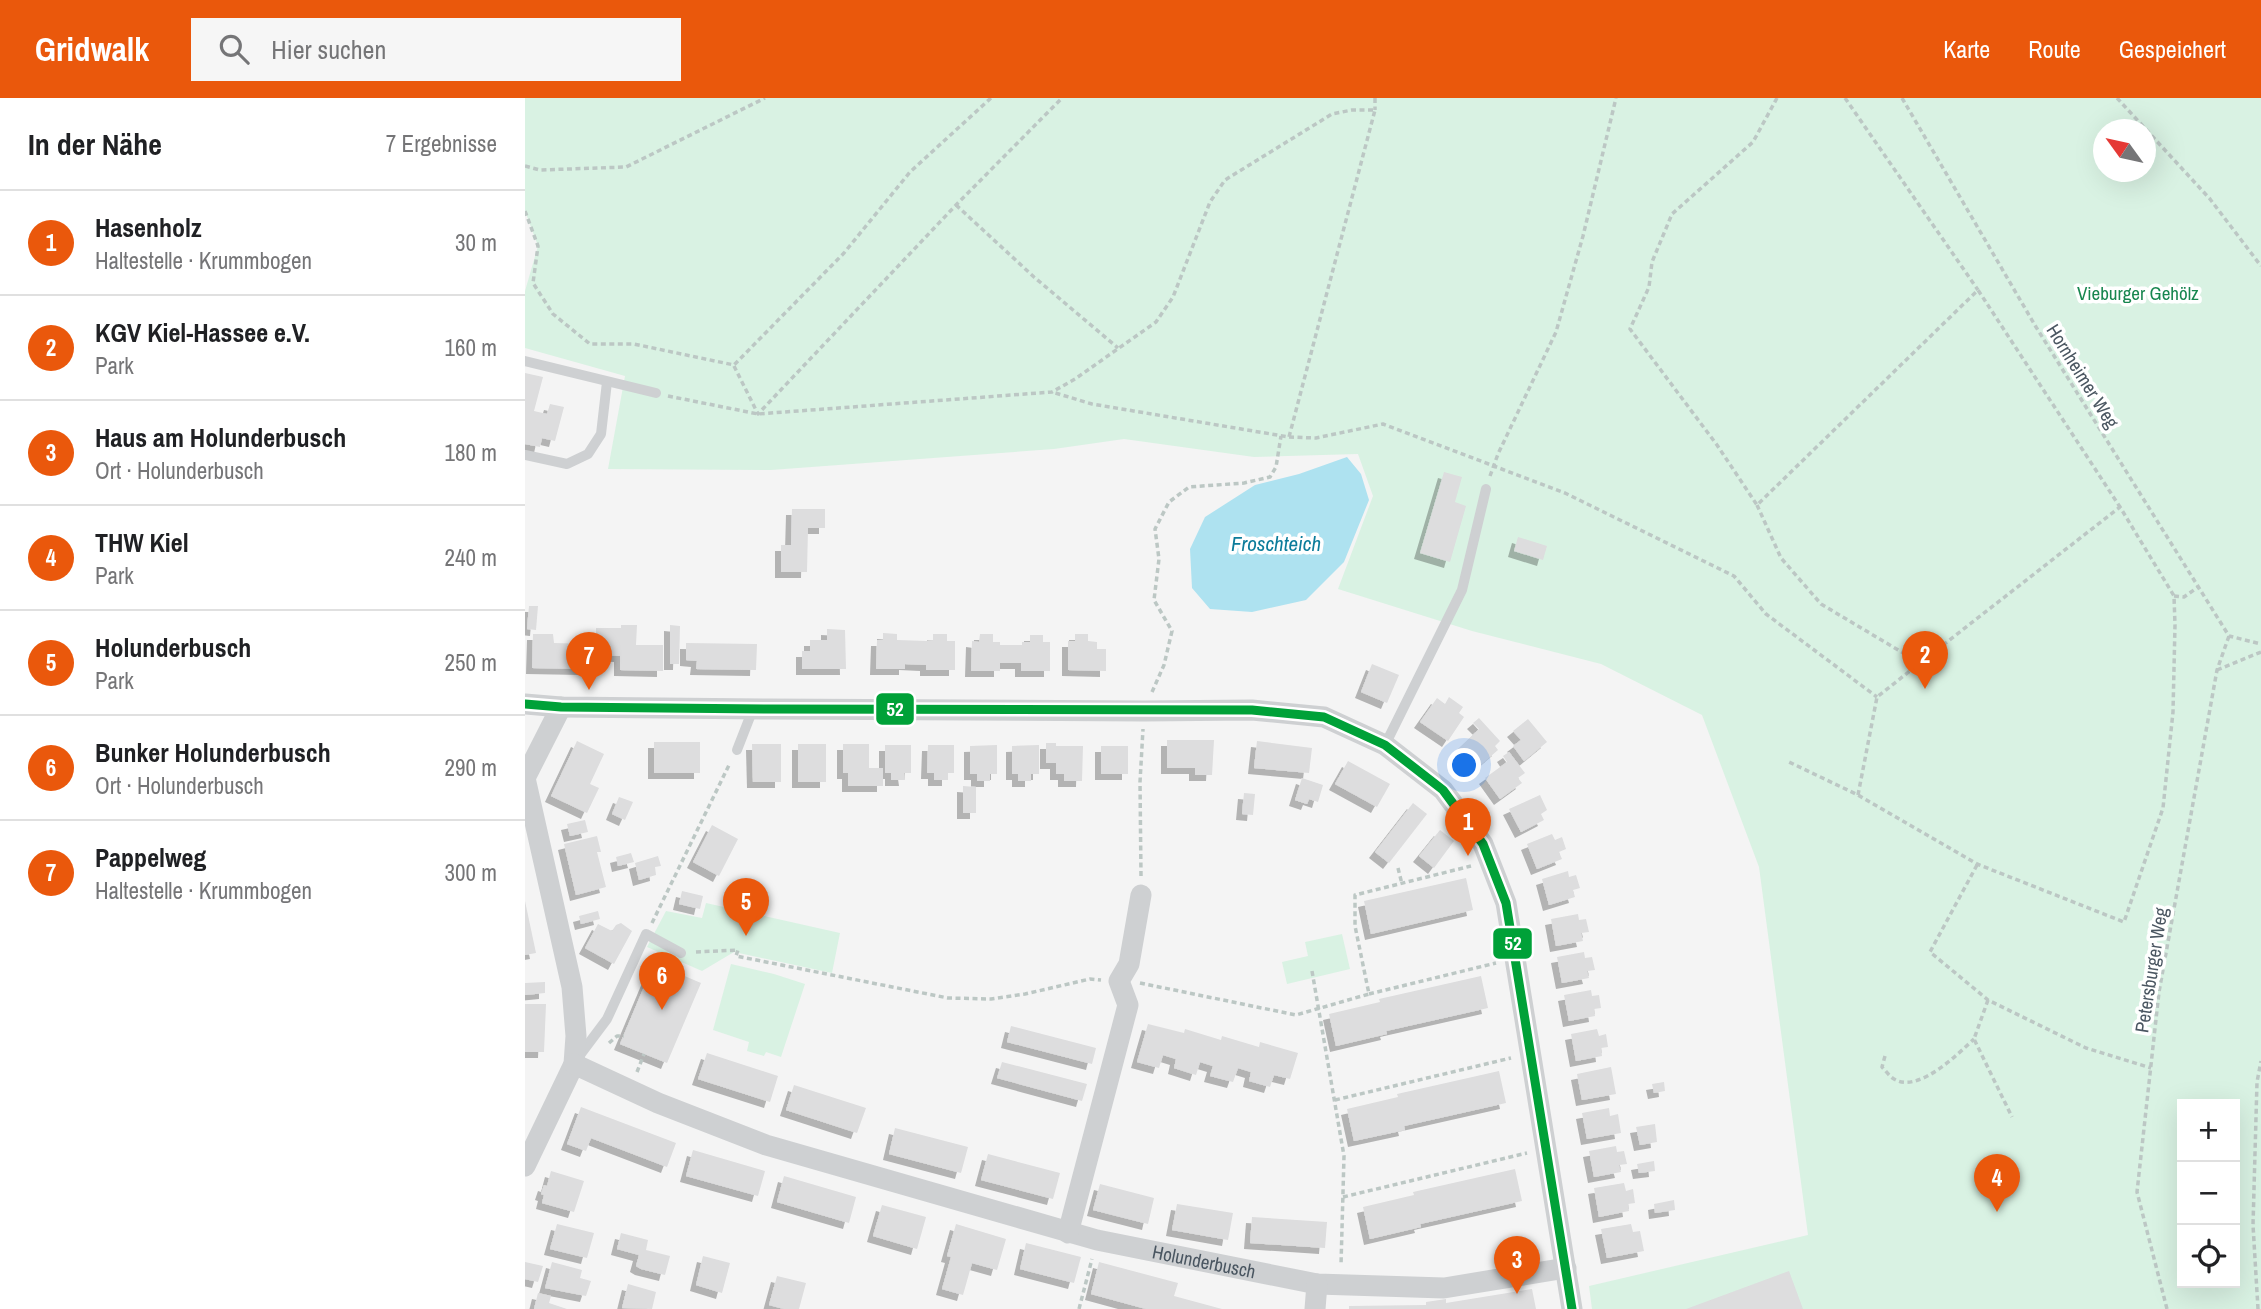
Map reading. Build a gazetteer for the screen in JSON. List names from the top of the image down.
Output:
{
  "streets": {
    "street": ["Holunderbusch"],
    "path": ["Hornheimer Weg", "Petersburger Weg"]
  },
  "crossings": [
    ["Hornheimer Weg", "Petersburger Weg"]
  ],
  "water": ["Froschteich"],
  "parks": ["Vieburger Gehölz"],
  "lines": ["transit line 52"],
  "north": "top left",
  "page": {
    "header": "Gridwalk",
    "search": "Hier suchen",
    "nav": ["Karte", "Route", "Gespeichert"],
    "heading": ["In der Nähe", "7 Ergebnisse"],
    "list": [
      {
        "mark": "1",
        "name": "Hasenholz",
        "note": "Haltestelle · Krummbogen",
        "value": "30 m"
      },
      {
        "mark": "2",
        "name": "KGV Kiel-Hassee e.V.",
        "note": "Park",
        "value": "160 m"
      },
      {
        "mark": "3",
        "name": "Haus am Holunderbusch",
        "note": "Ort · Holunderbusch",
        "value": "180 m"
      },
      {
        "mark": "4",
        "name": "THW Kiel",
        "note": "Park",
        "value": "240 m"
      },
      {
        "mark": "5",
        "name": "Holunderbusch",
        "note": "Park",
        "value": "250 m"
      },
      {
        "mark": "6",
        "name": "Bunker Holunderbusch",
        "note": "Ort · Holunderbusch",
        "value": "290 m"
      },
      {
        "mark": "7",
        "name": "Pappelweg",
        "note": "Haltestelle · Krummbogen",
        "value": "300 m"
      }
    ],
    "pins": [
      "2",
      "7",
      "1",
      "5",
      "6",
      "4",
      "3"
    ],
    "map_buttons": ["+", "−"]
  }
}
